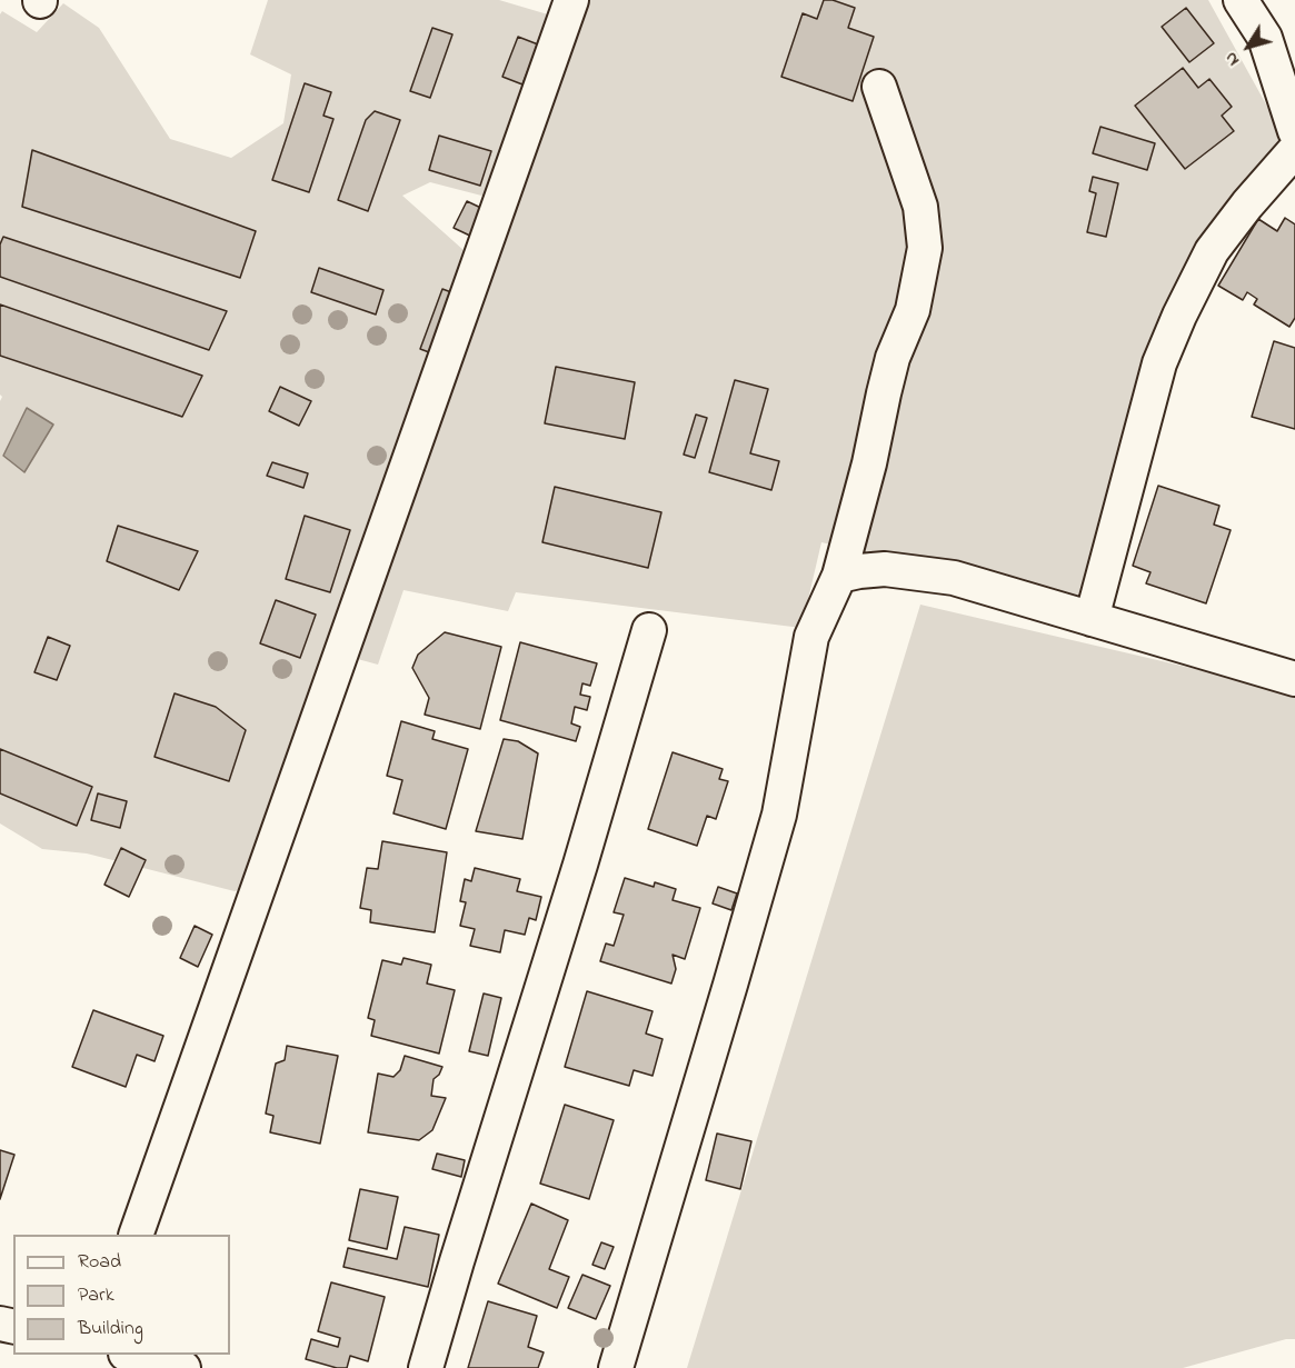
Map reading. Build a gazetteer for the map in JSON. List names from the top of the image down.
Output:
{
  "legend": ["Road", "Park", "Building"],
  "north": "bottom left"
}
